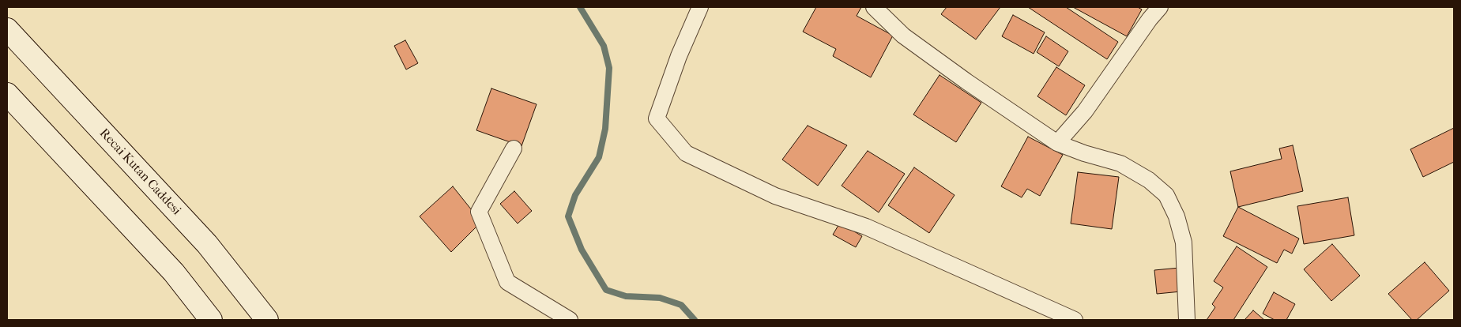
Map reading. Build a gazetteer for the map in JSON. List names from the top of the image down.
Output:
{
  "streets": {
    "main road": ["Recai Kutan Caddesi"]
  }
}
